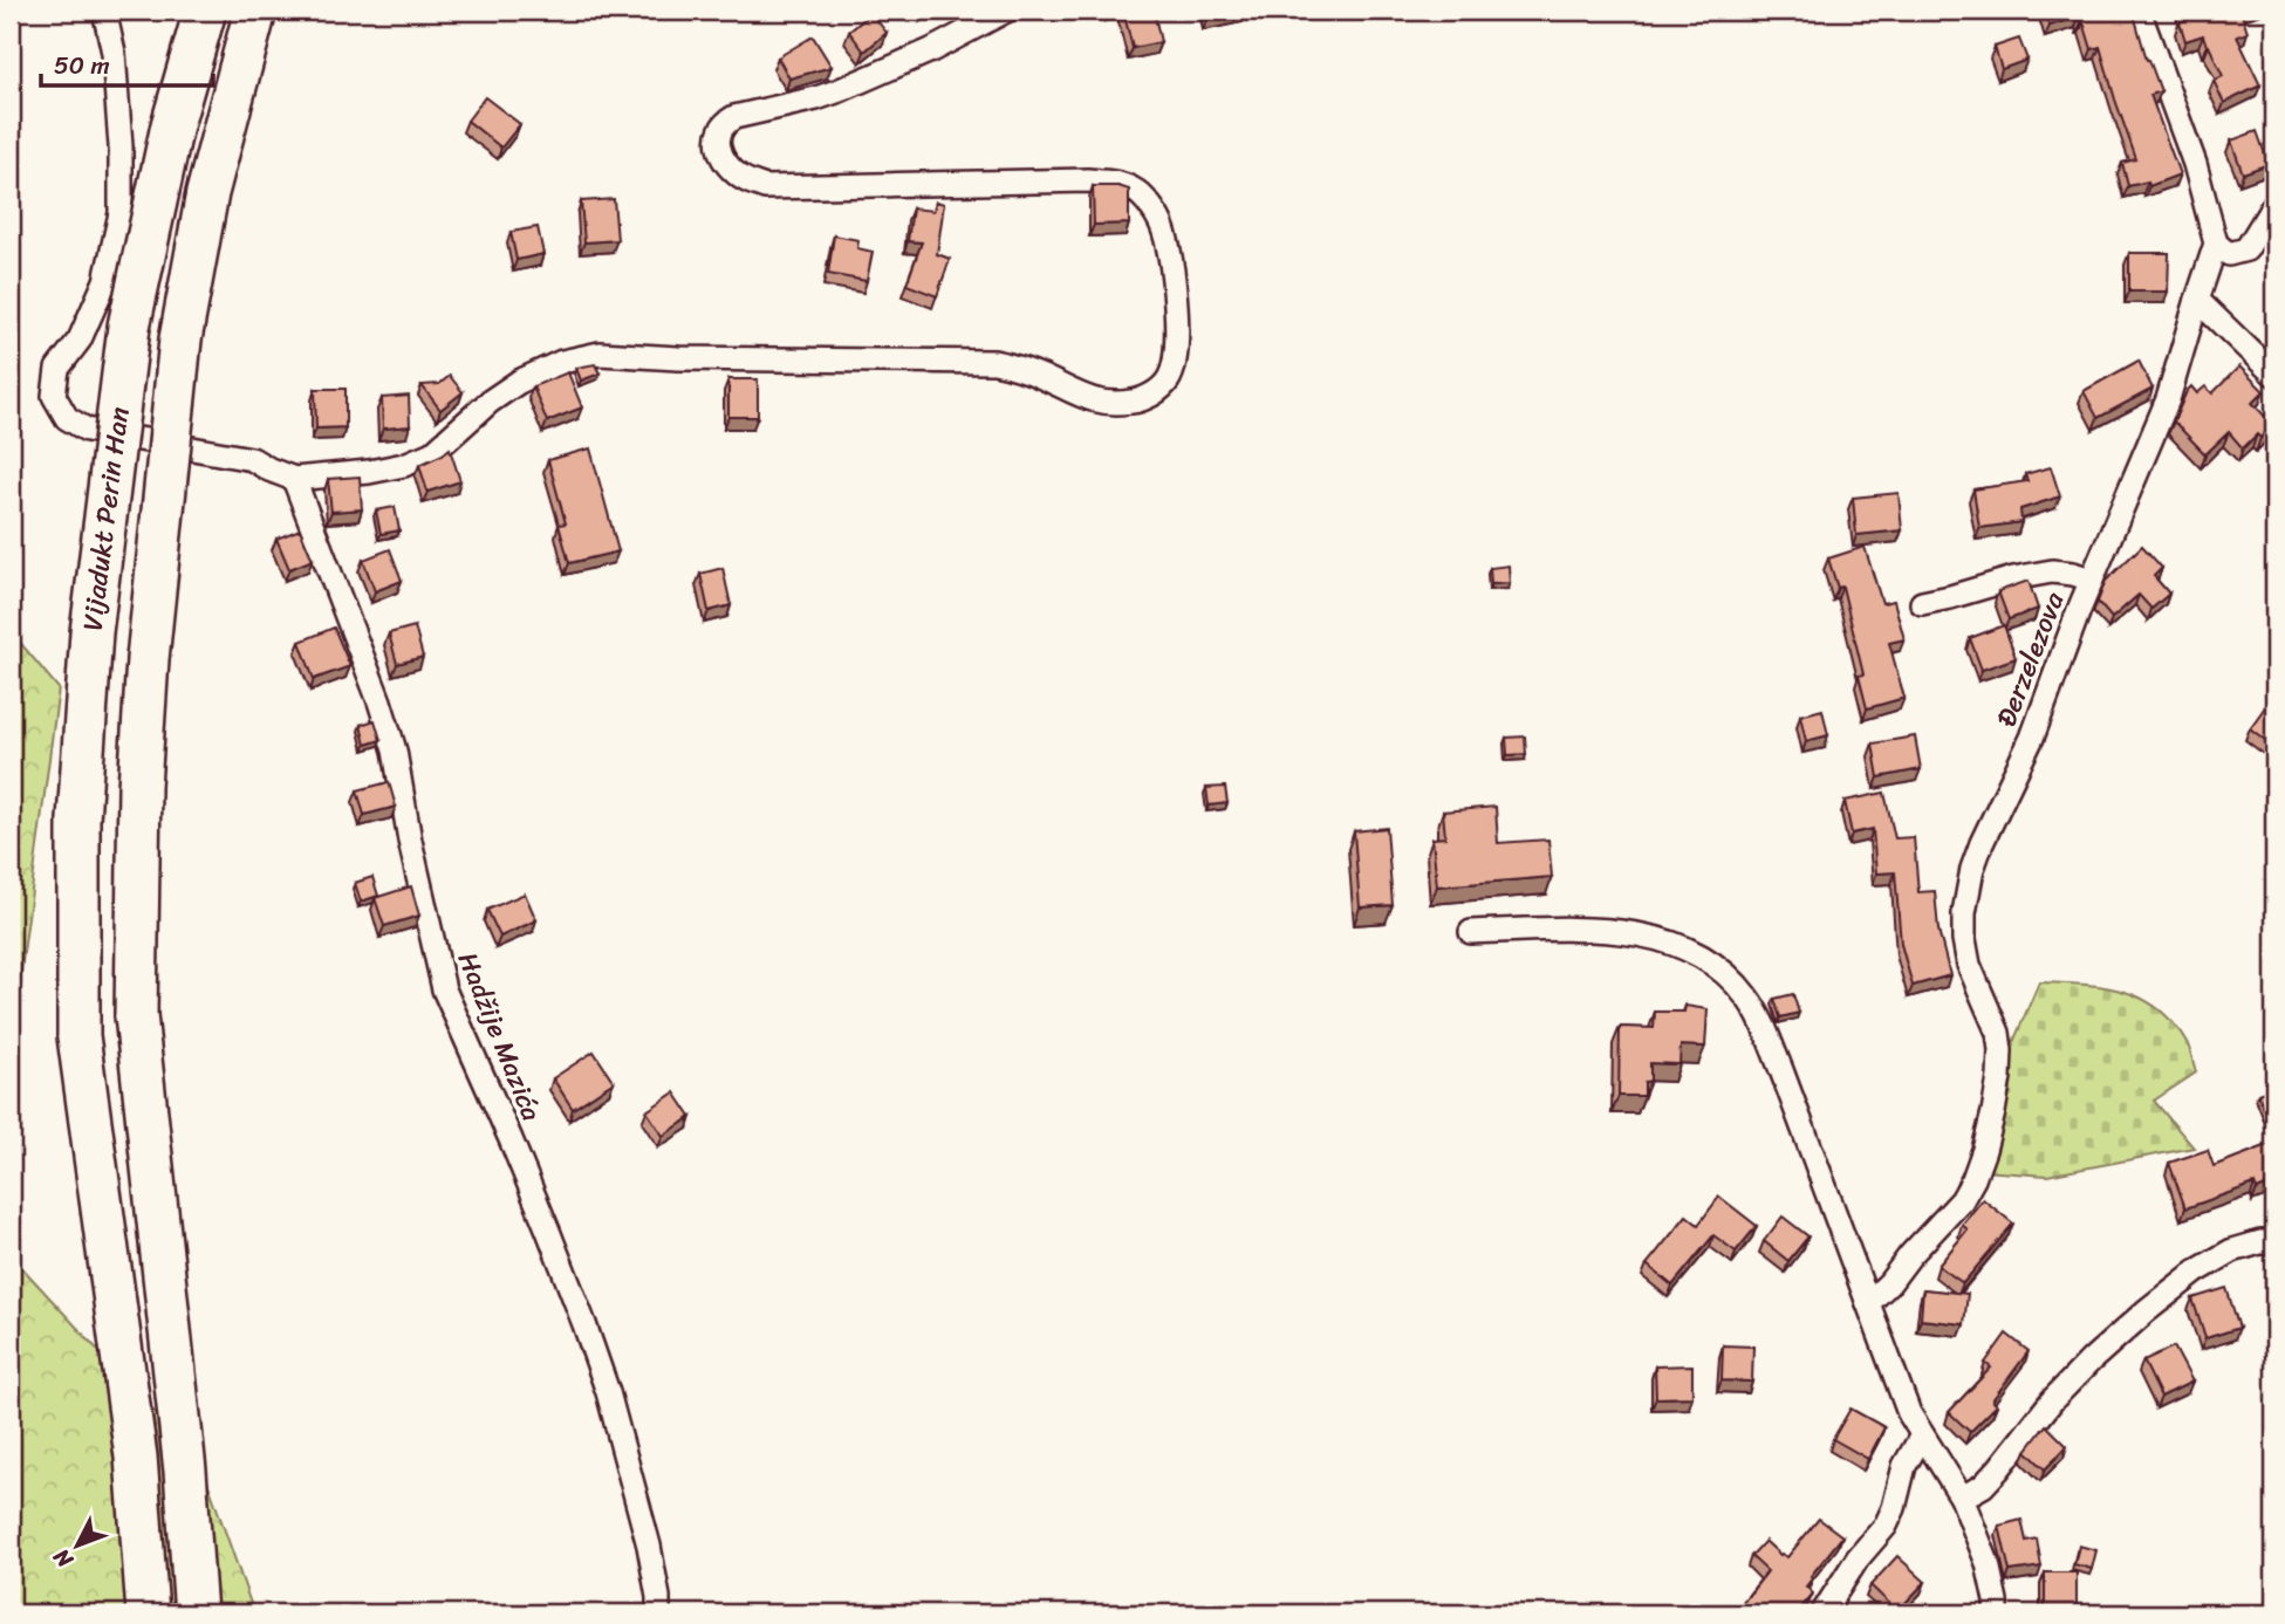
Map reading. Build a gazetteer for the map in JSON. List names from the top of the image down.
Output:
{
  "streets": {
    "highway": ["Vijadukt Perin Han"],
    "street": ["Đerzelezova", "Hadžije Mazića"]
  },
  "scale_bar": "50 m",
  "north": "bottom left"
}
